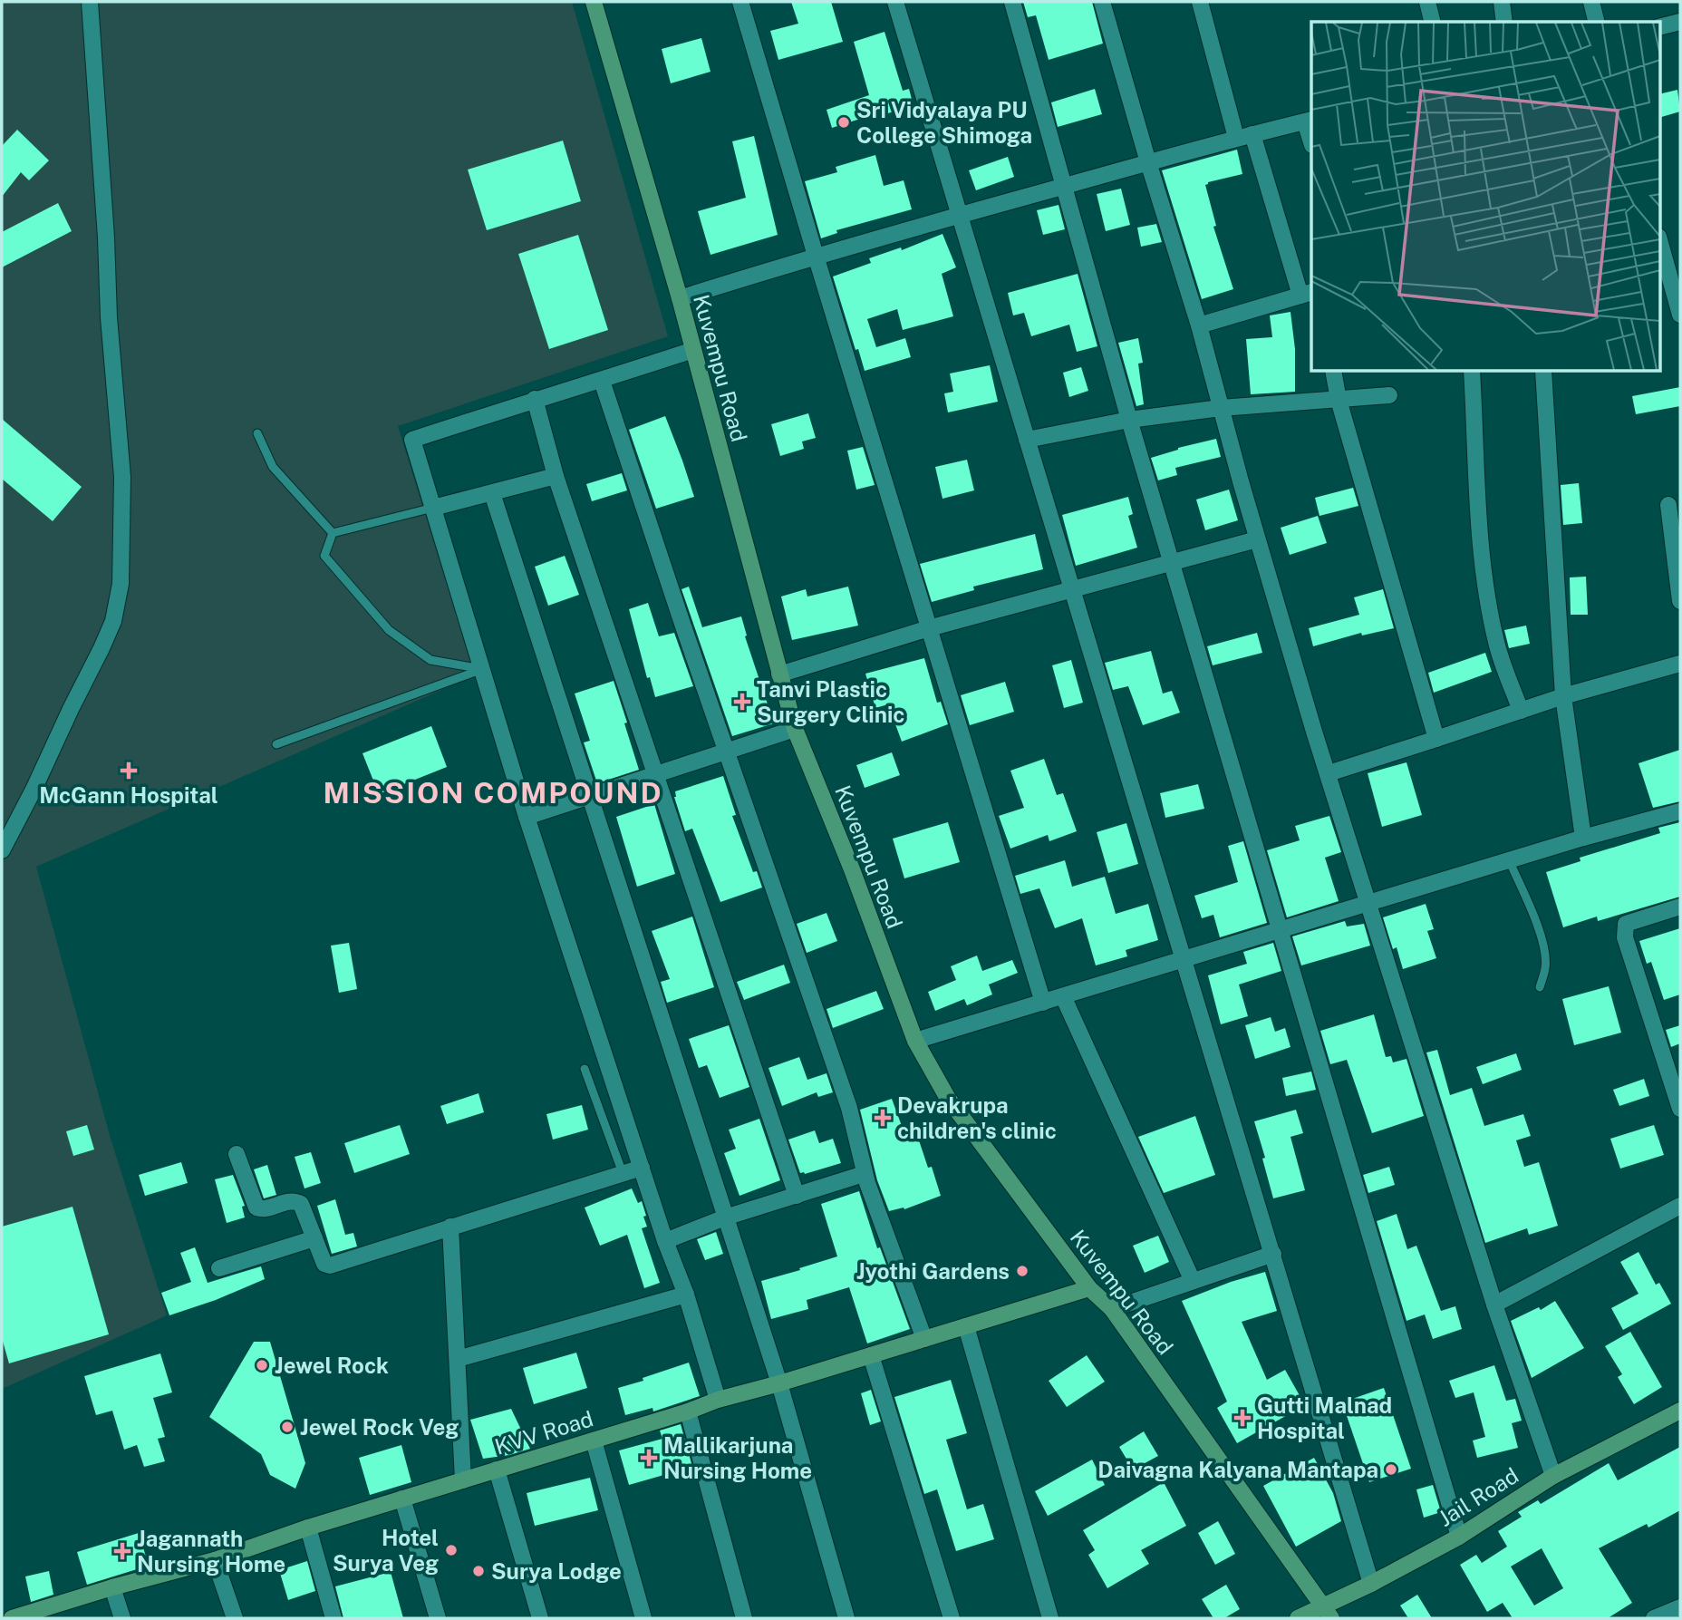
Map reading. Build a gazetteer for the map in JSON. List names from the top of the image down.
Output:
{
  "streets": {
    "main road": ["Kuvempu Road", "KVV Road", "Jail Road"]
  },
  "crossings": [
    ["Kuvempu Road", "KVV Road"],
    ["Kuvempu Road", "Jail Road"]
  ],
  "districts": ["MISSION COMPOUND"],
  "places": {
    "other": [
      "Sri Vidyalaya PU College Shimoga",
      "Jyothi Gardens",
      "Jewel Rock",
      "Jewel Rock Veg",
      "Daivagna Kalyana Mantapa",
      "Hotel Surya Veg",
      "Surya Lodge"
    ],
    "health": [
      "Tanvi Plastic Surgery Clinic",
      "McGann Hospital",
      "Devakrupa children's clinic",
      "Gutti Malnad Hospital",
      "Mallikarjuna Nursing Home",
      "Jagannath Nursing Home"
    ]
  }
}
